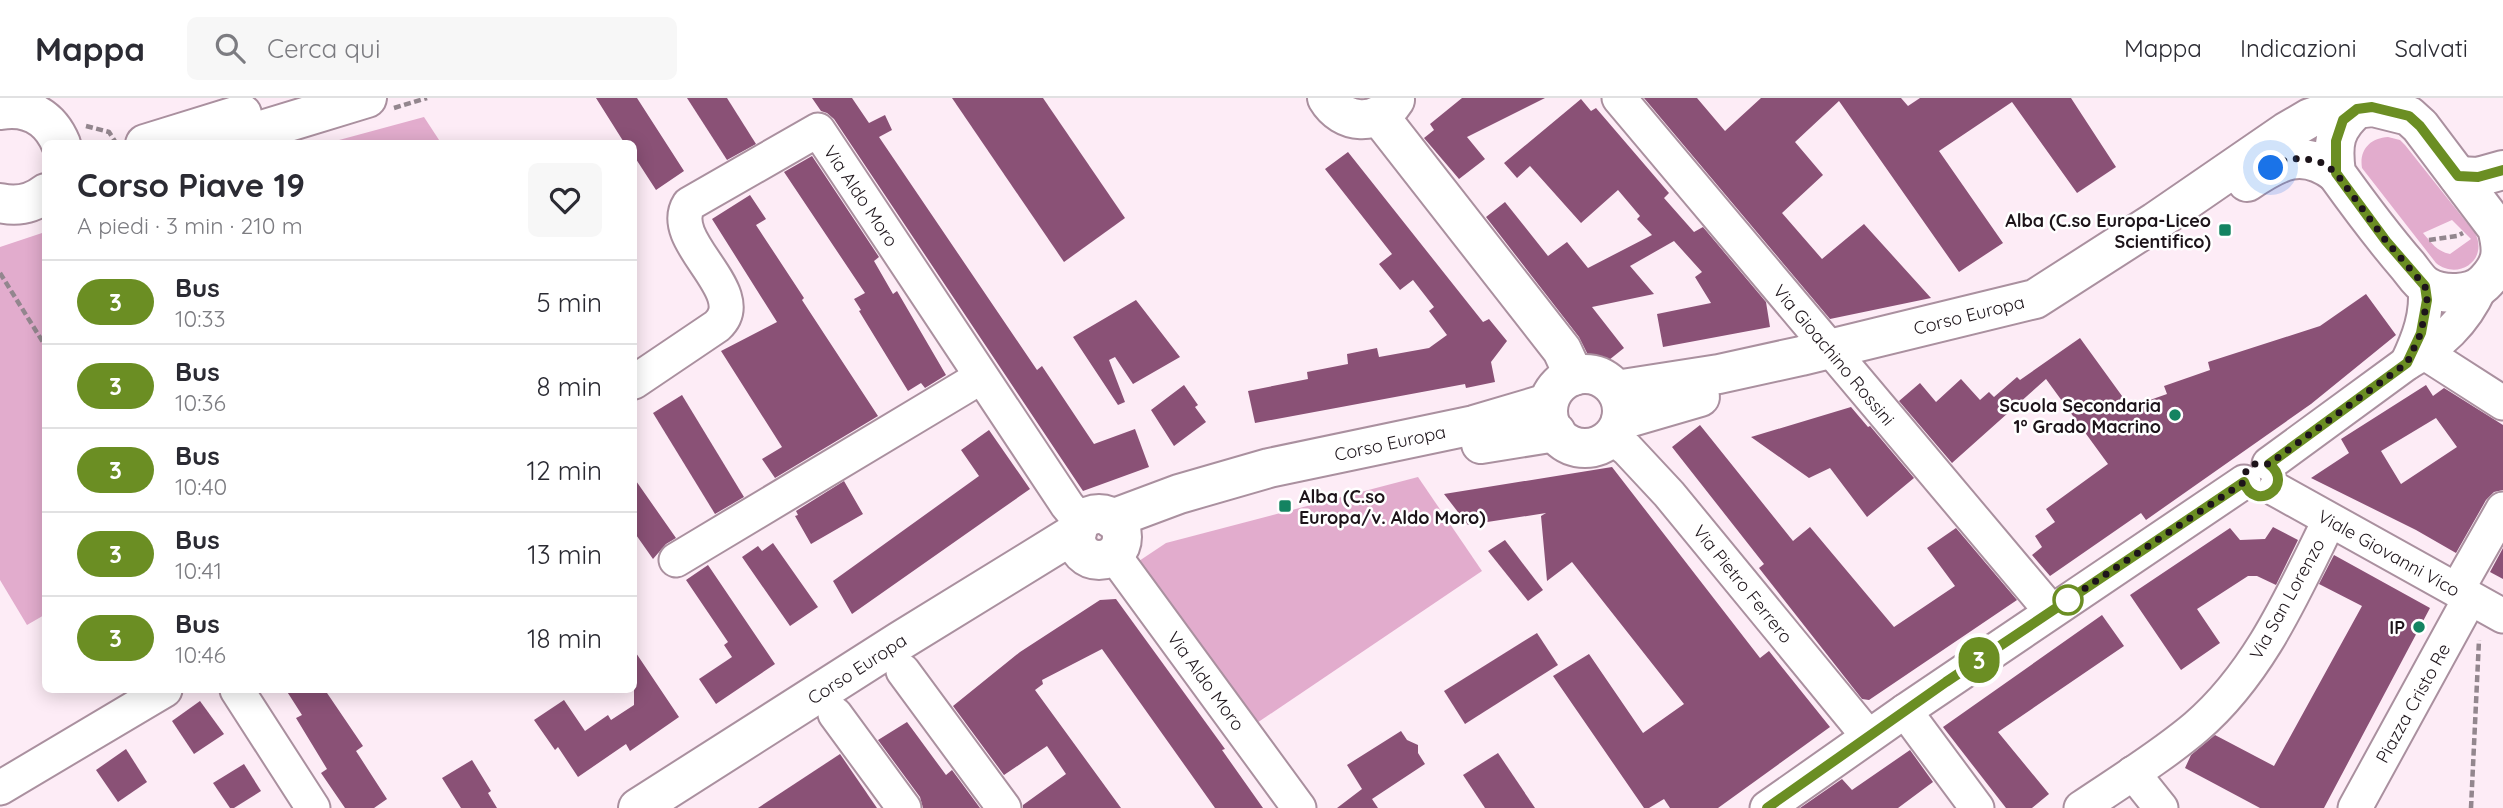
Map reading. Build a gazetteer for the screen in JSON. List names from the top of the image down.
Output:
{
  "streets": {
    "main road": ["Corso Europa"],
    "street": [
      "Via Aldo Moro",
      "Via Gioachino Rossini",
      "Viale Giovanni Vico",
      "Via Pietro Ferrero",
      "Via San Lorenzo",
      "Piazza Cristo Re"
    ]
  },
  "crossings": [
    ["Via Aldo Moro", "Corso Europa"],
    ["Corso Europa", "Via Gioachino Rossini"],
    ["Corso Europa", "Via Pietro Ferrero"],
    ["Viale Giovanni Vico", "Via San Lorenzo"],
    ["Viale Giovanni Vico", "Piazza Cristo Re"]
  ],
  "places": {
    "transit": ["Alba (C.so Europa-Liceo Scientifico)", "Alba (C.so Europa/v. Aldo Moro)"],
    "other": ["Scuola Secondaria 1° Grado Macrino", "IP"]
  },
  "lines": ["bus line 3"],
  "page": {
    "header": "Mappa",
    "search": "Cerca qui",
    "nav": ["Mappa", "Indicazioni", "Salvati"],
    "on_map": "3",
    "heading": ["Corso Piave 19", "A piedi · 3 min · 210 m"],
    "list": [
      {
        "mark": "3",
        "name": "Bus",
        "note": "10:33",
        "value": "5 min"
      },
      {
        "mark": "3",
        "name": "Bus",
        "note": "10:36",
        "value": "8 min"
      },
      {
        "mark": "3",
        "name": "Bus",
        "note": "10:40",
        "value": "12 min"
      },
      {
        "mark": "3",
        "name": "Bus",
        "note": "10:41",
        "value": "13 min"
      },
      {
        "mark": "3",
        "name": "Bus",
        "note": "10:46",
        "value": "18 min"
      }
    ]
  }
}
